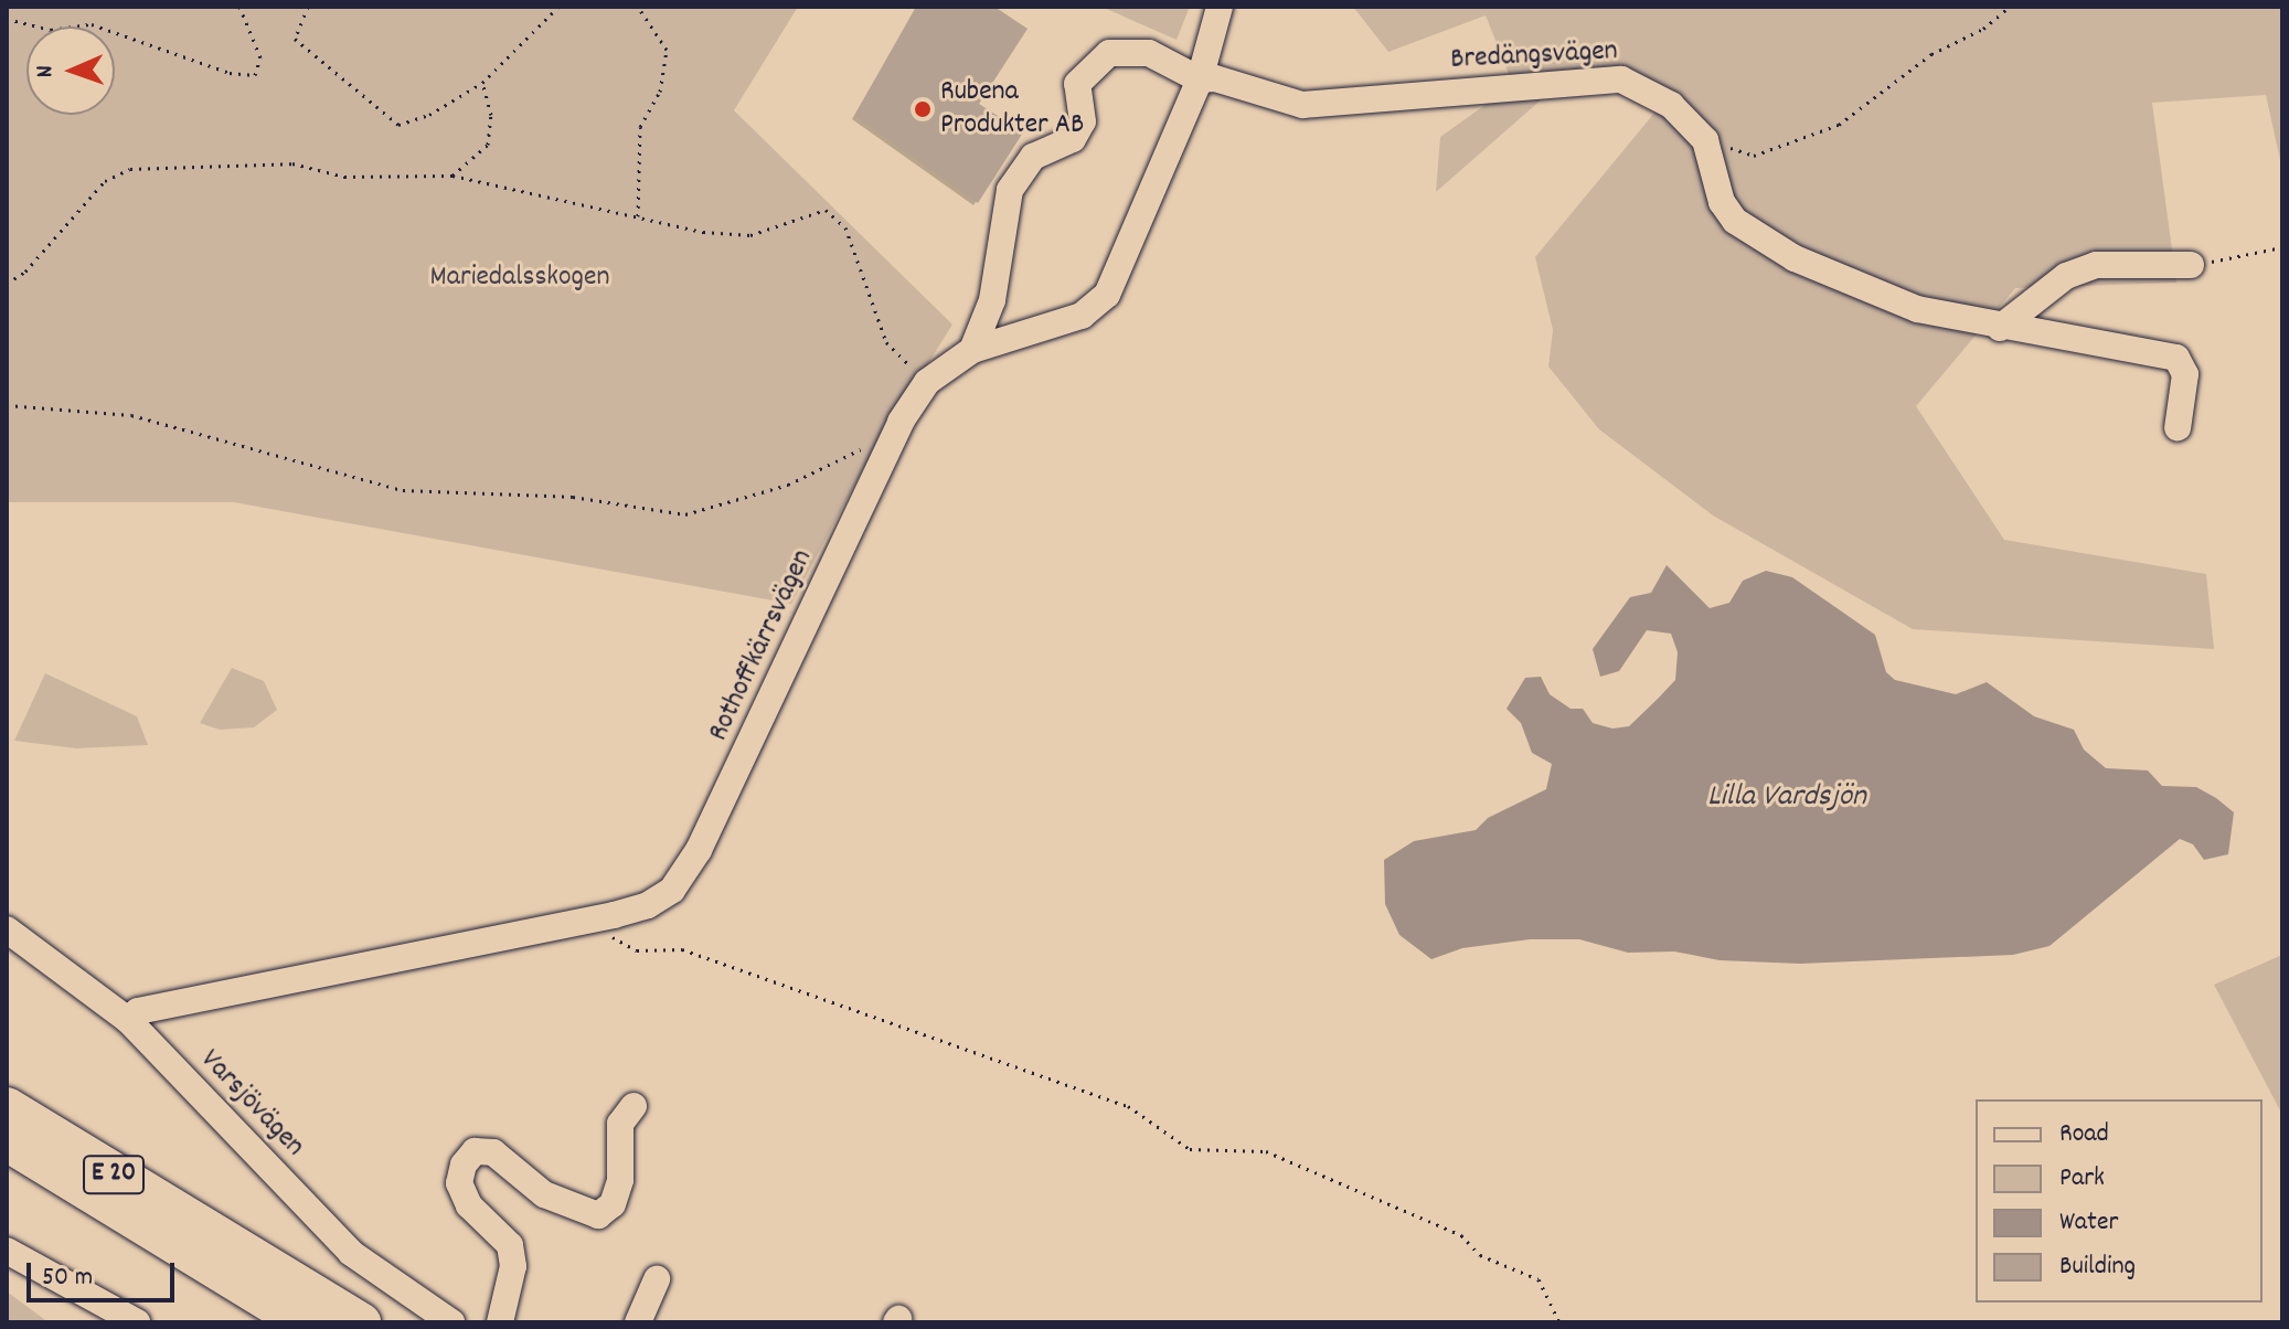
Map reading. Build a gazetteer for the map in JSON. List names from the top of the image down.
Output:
{
  "streets": {
    "highway": ["E 20"],
    "street": ["Bredängsvägen", "Rothoffkärrsvägen", "Varsjövägen"]
  },
  "crossings": [
    ["Bredängsvägen", "Rothoffkärrsvägen"],
    ["Rothoffkärrsvägen", "Varsjövägen"]
  ],
  "water": ["Lilla Vardsjön"],
  "parks": ["Mariedalsskogen"],
  "places": ["Rubena Produkter AB"],
  "legend": [
    "Road",
    "Park",
    "Water",
    "Building"
  ],
  "scale_bar": "50 m",
  "north": "left"
}
